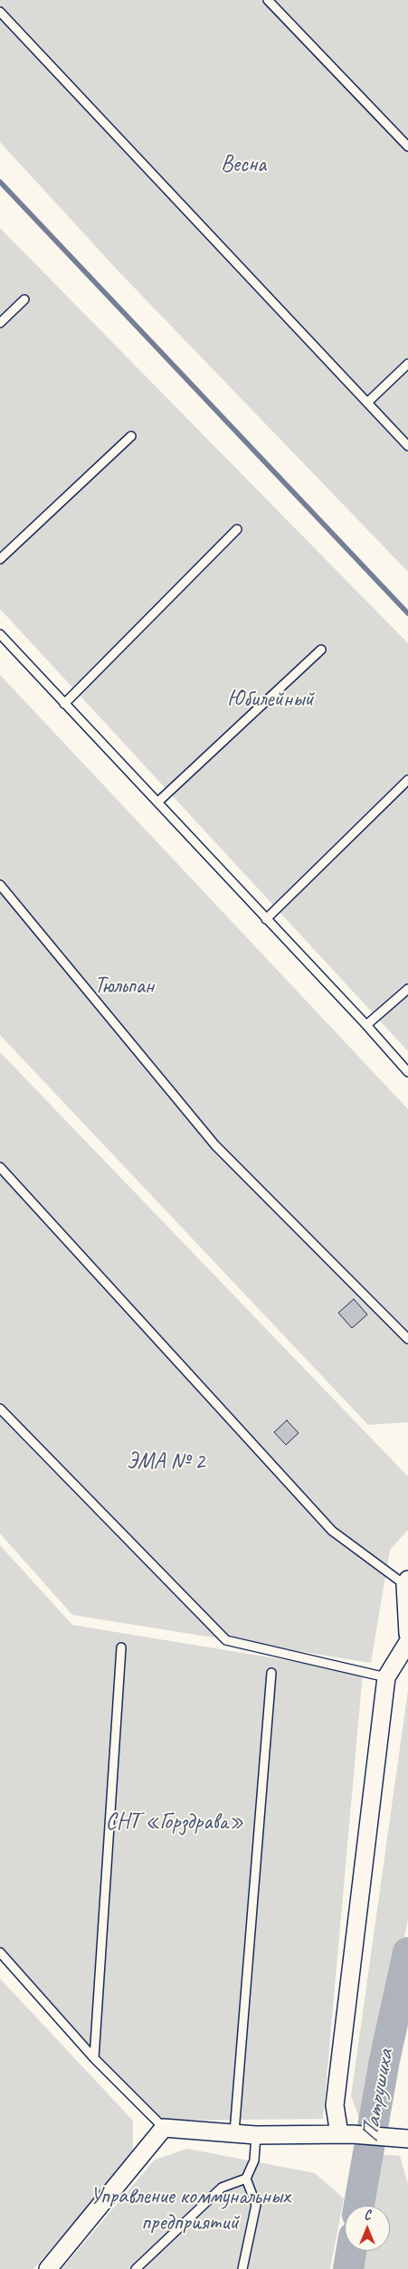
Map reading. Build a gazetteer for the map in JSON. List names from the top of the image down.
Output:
{
  "water": ["Патрушиха"],
  "parks": [
    "Весна",
    "Юбилейный",
    "Тюльпан",
    "ЭМА № 2",
    "СНТ «Горздрава»",
    "Управление коммунальных предприятий"
  ],
  "north": "top"
}
